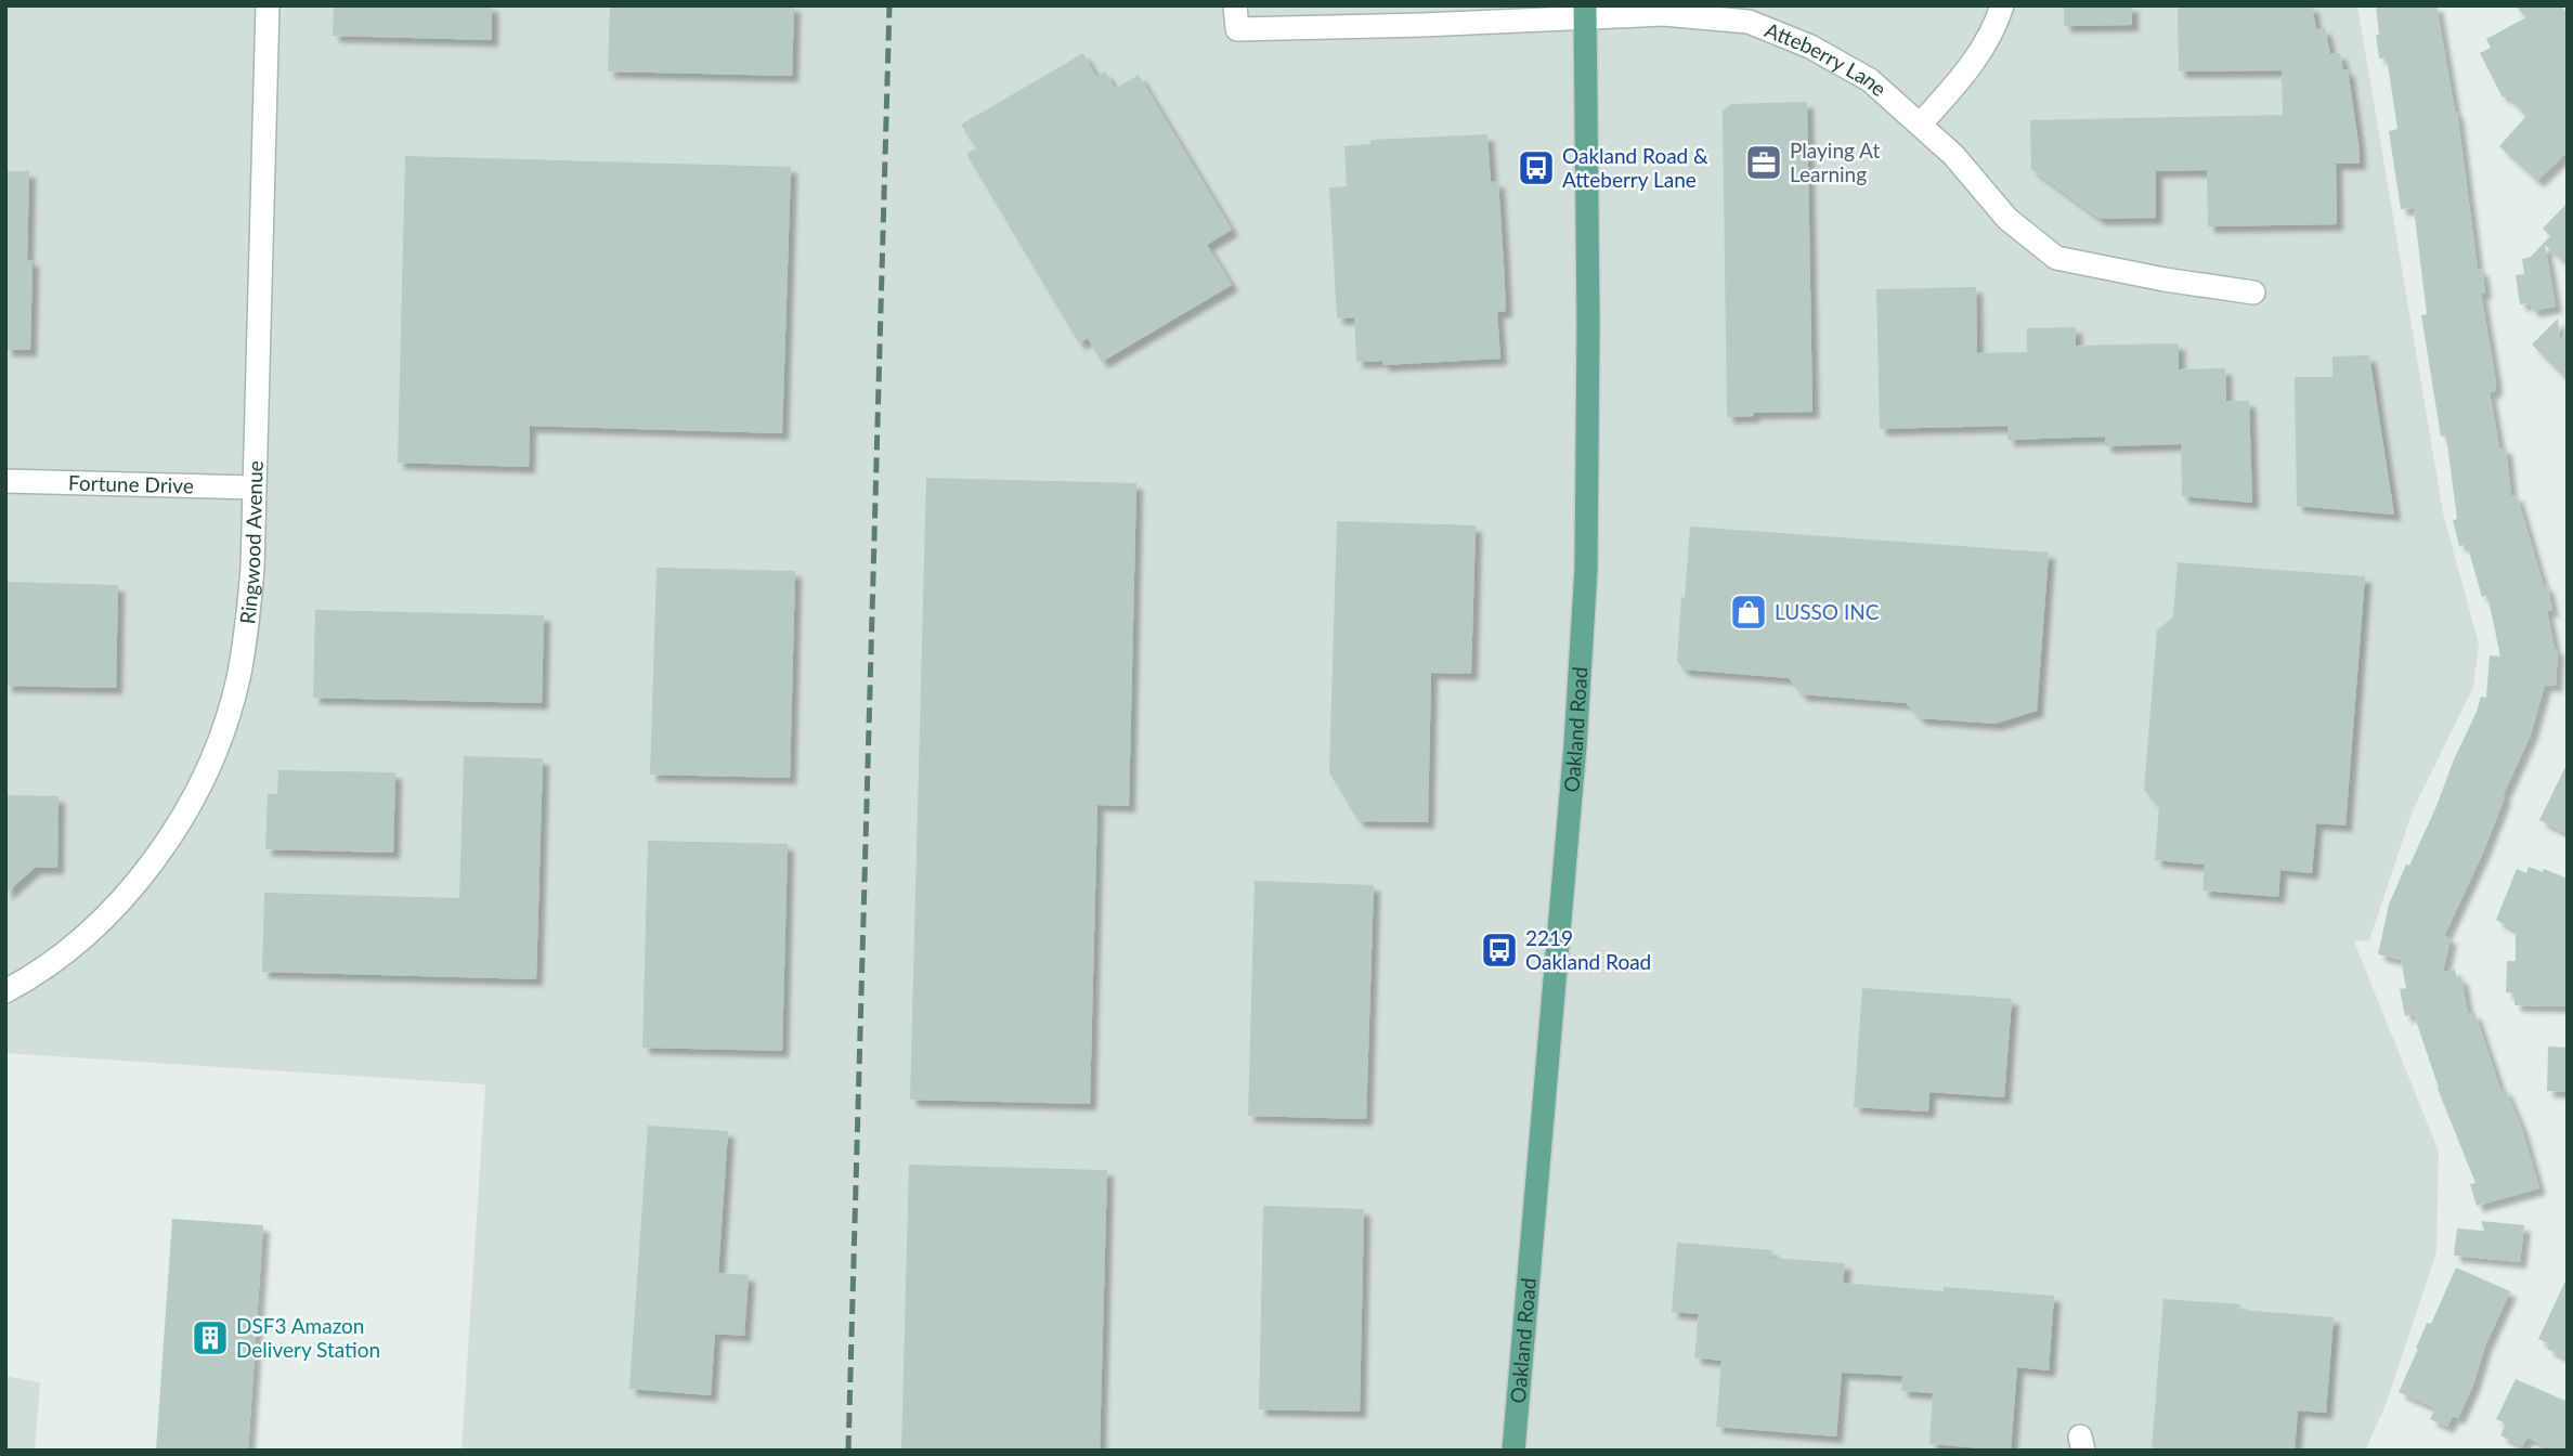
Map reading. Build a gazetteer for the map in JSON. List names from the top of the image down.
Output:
{
  "streets": {
    "main road": ["Oakland Road"],
    "street": ["Atteberry Lane", "Fortune Drive", "Ringwood Avenue"]
  },
  "crossings": [
    ["Atteberry Lane", "Oakland Road"],
    ["Fortune Drive", "Ringwood Avenue"]
  ],
  "places": {
    "office": ["Playing At Learning"],
    "bus stop": ["Oakland Road & Atteberry Lane", "2219 Oakland Road"],
    "shop": ["LUSSO INC"],
    "building": ["DSF3 Amazon Delivery Station"]
  }
}
